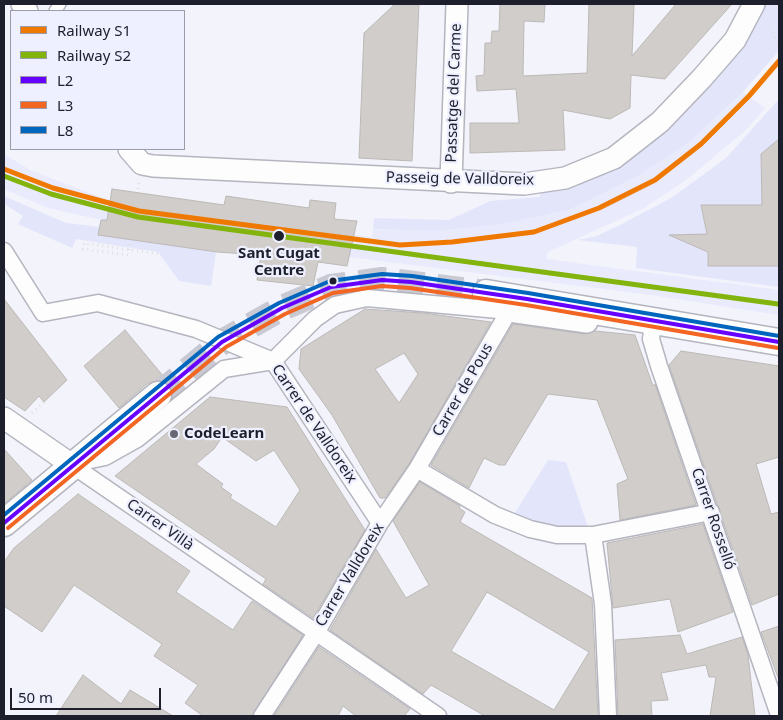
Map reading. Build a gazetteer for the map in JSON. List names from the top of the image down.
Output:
{
  "streets": {
    "street": [
      "Passatge del Carme",
      "Passeig de Valldoreix",
      "Carrer de Pous",
      "Carrer de Valldoreix",
      "Carrer Rosselló",
      "Carrer Villà",
      "Carrer Valldoreix"
    ]
  },
  "crossings": [
    ["Passatge del Carme", "Passeig de Valldoreix"],
    ["Carrer de Pous", "Carrer Valldoreix"],
    ["Carrer de Valldoreix", "Carrer Valldoreix"],
    ["Carrer Villà", "Carrer Valldoreix"]
  ],
  "places": ["Sant Cugat Centre", "CodeLearn"],
  "lines": [
    "rail line S1",
    "rail line S2",
    "transit line L8",
    "transit line L2",
    "transit line L3"
  ],
  "legend": [
    "Railway S1",
    "Railway S2",
    "L2",
    "L3",
    "L8"
  ],
  "scale_bar": "50 m"
}
